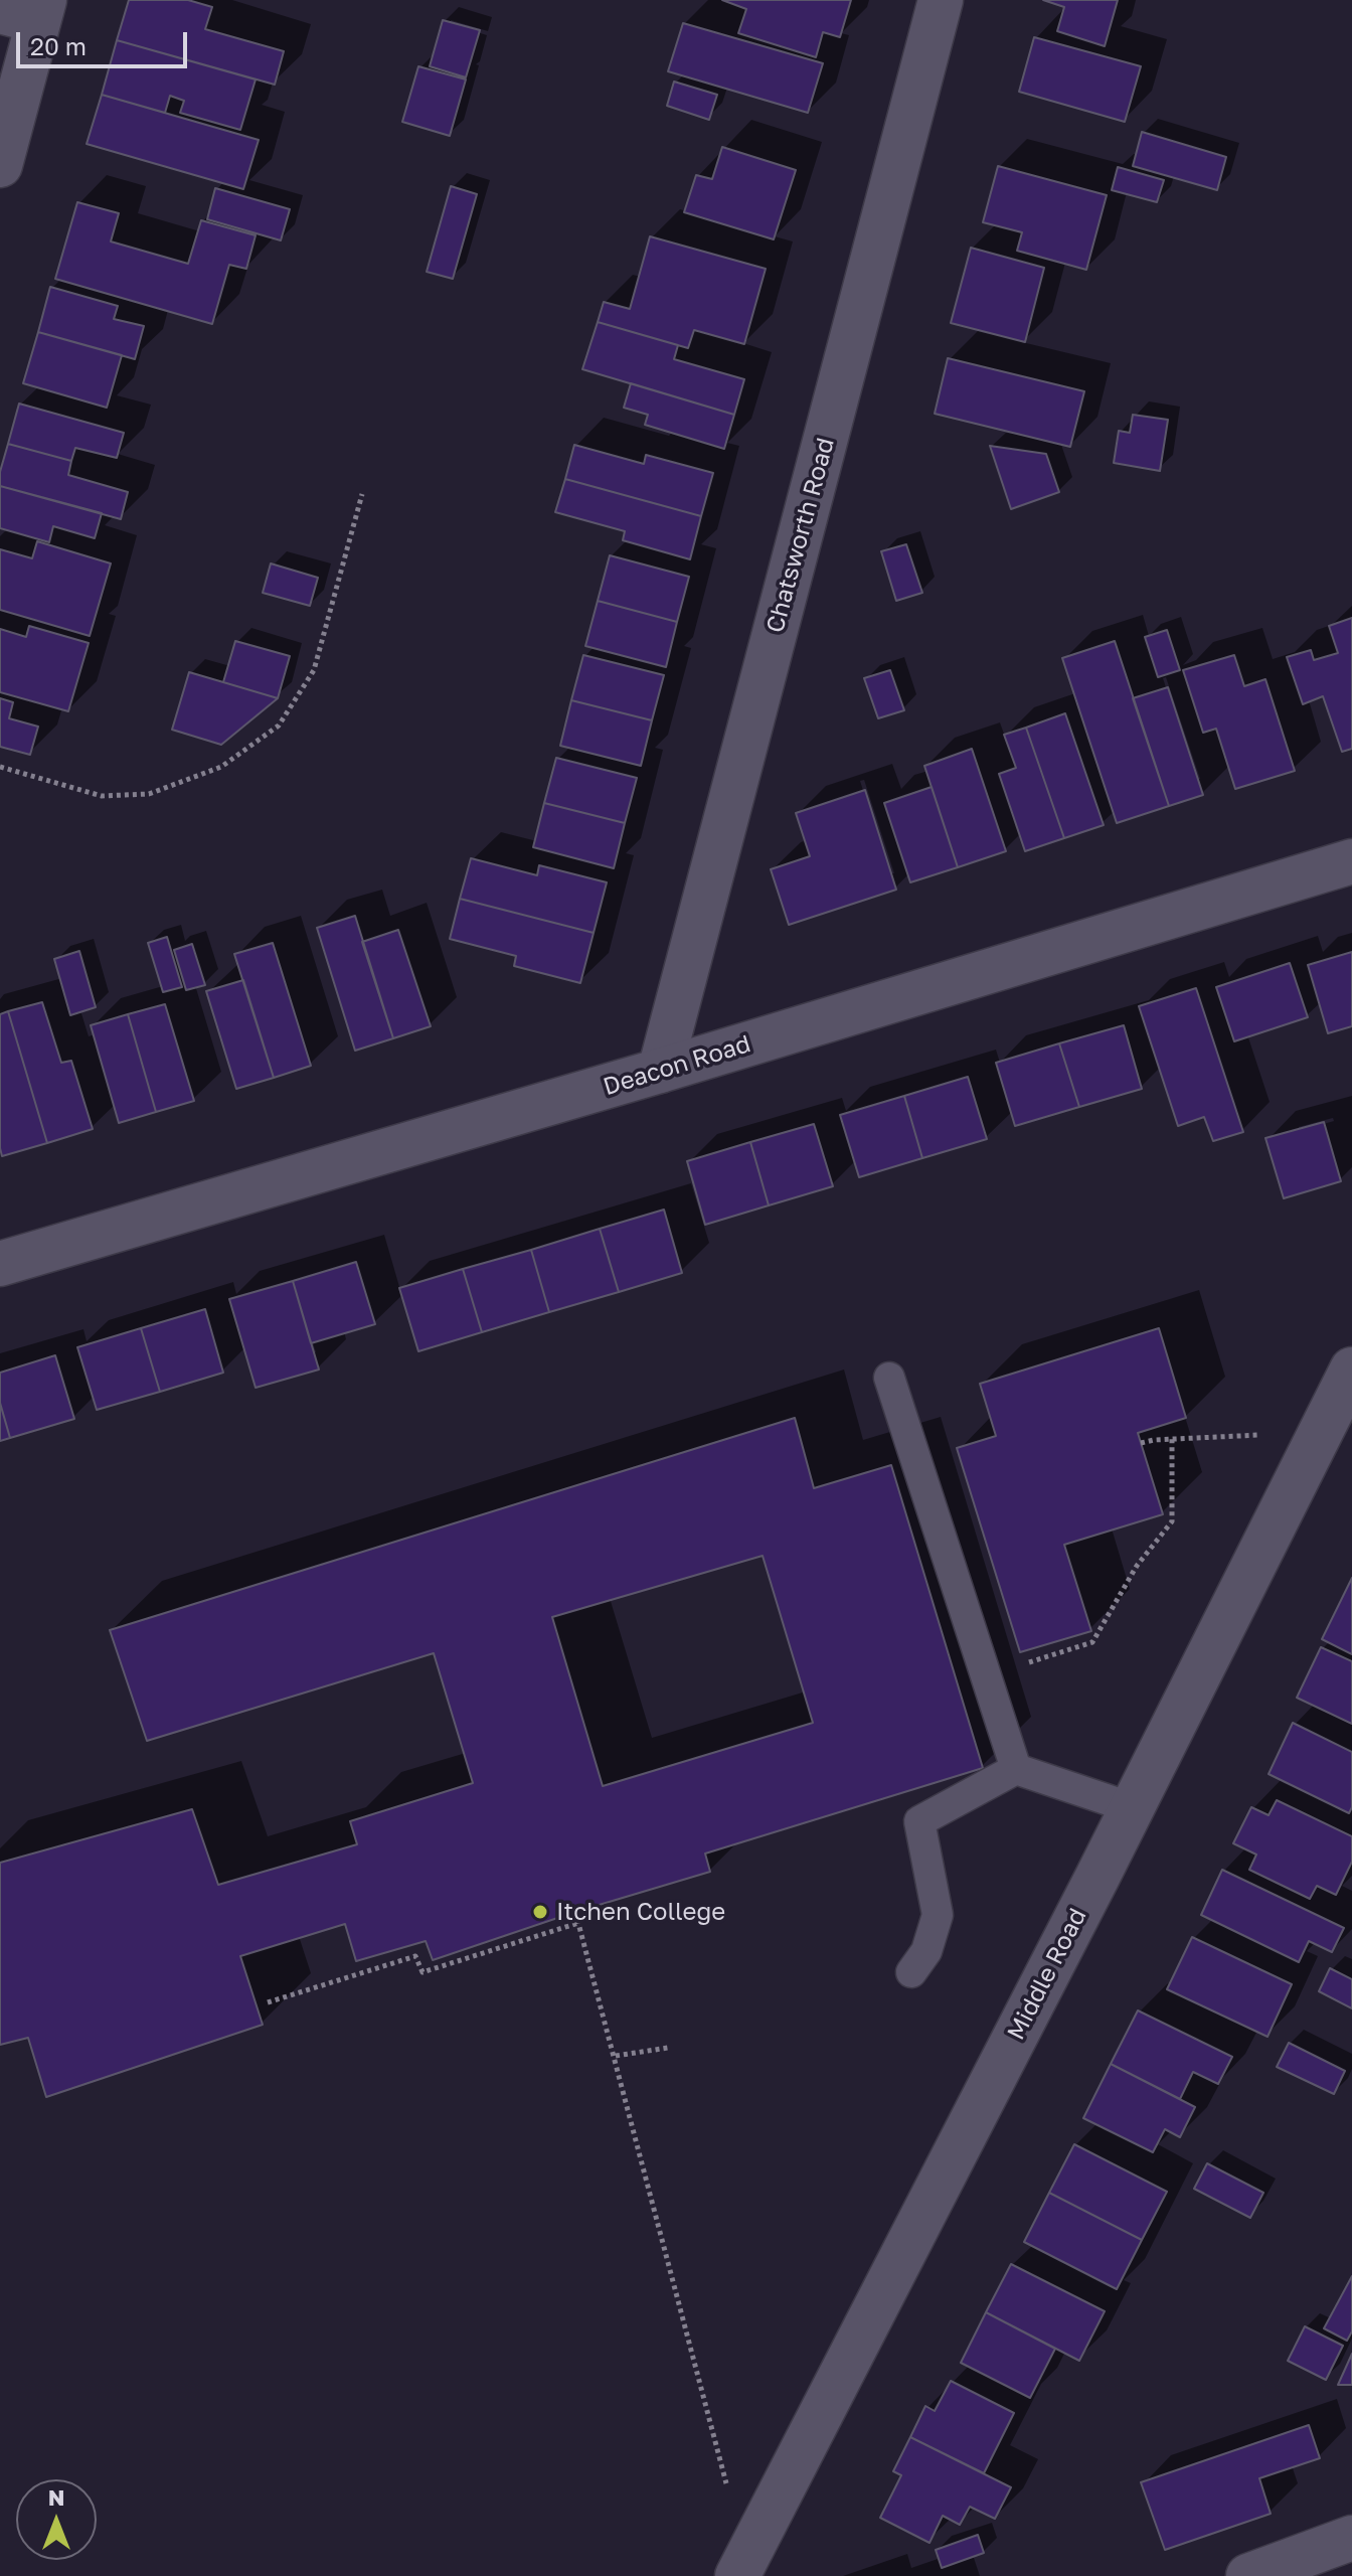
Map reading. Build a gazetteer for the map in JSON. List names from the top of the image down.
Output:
{
  "streets": {
    "street": ["Chatsworth Road", "Deacon Road", "Middle Road"]
  },
  "crossings": [
    ["Chatsworth Road", "Deacon Road"]
  ],
  "places": ["Itchen College"],
  "scale_bar": "20 m",
  "north": "top"
}
